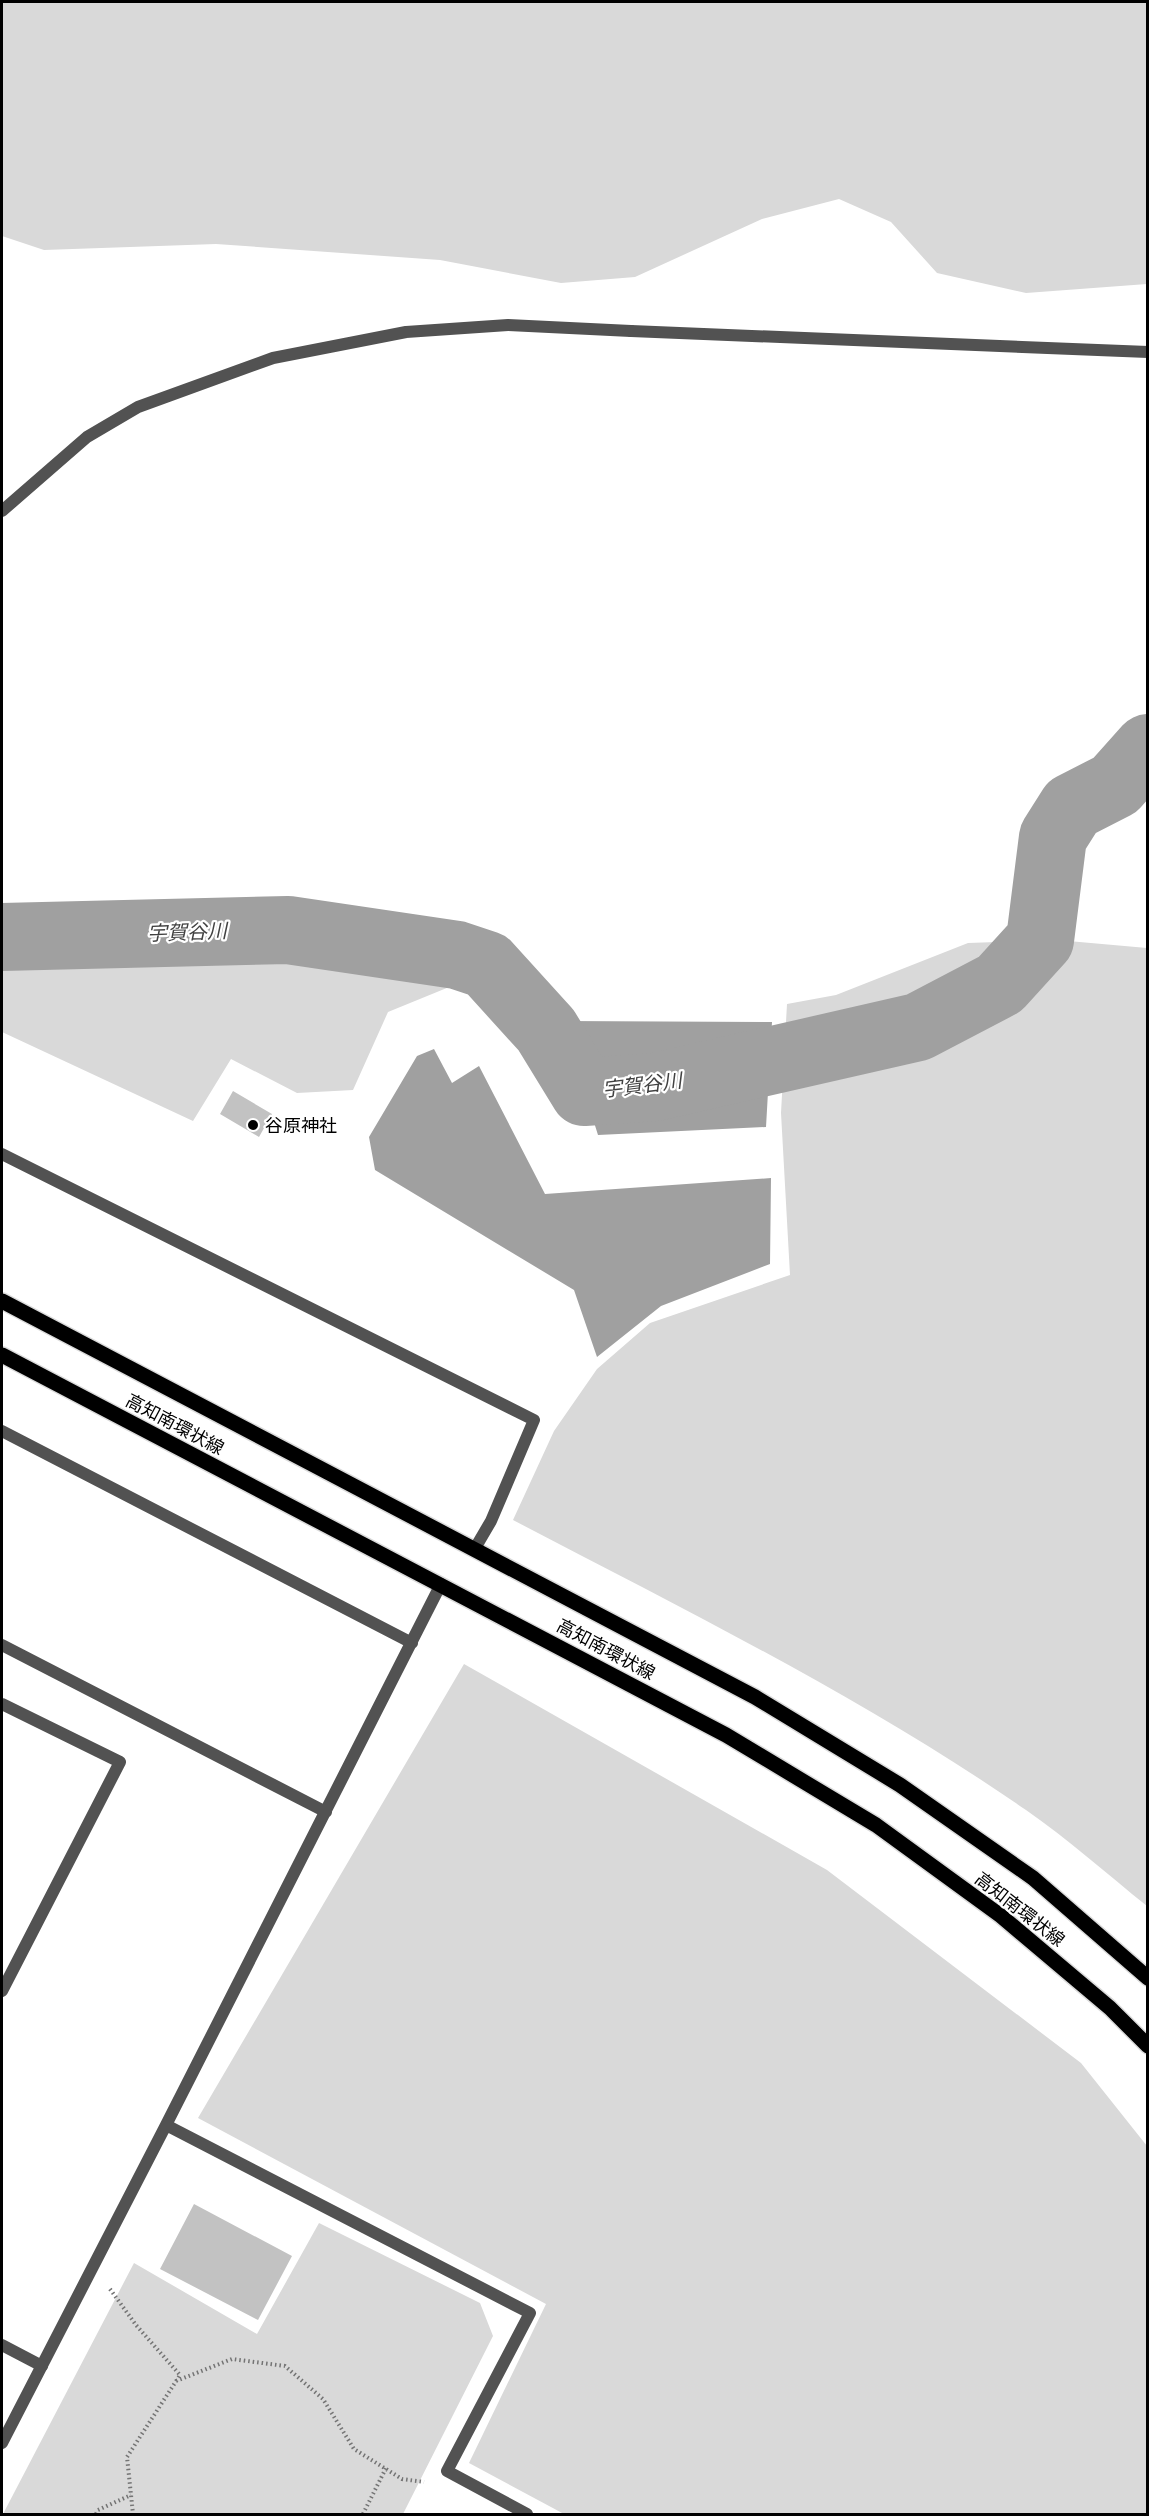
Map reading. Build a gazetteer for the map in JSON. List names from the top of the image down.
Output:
{
  "streets": {
    "main road": ["高知南環状線"]
  },
  "water": ["宇賀谷川"],
  "places": ["谷原神社"]
}
